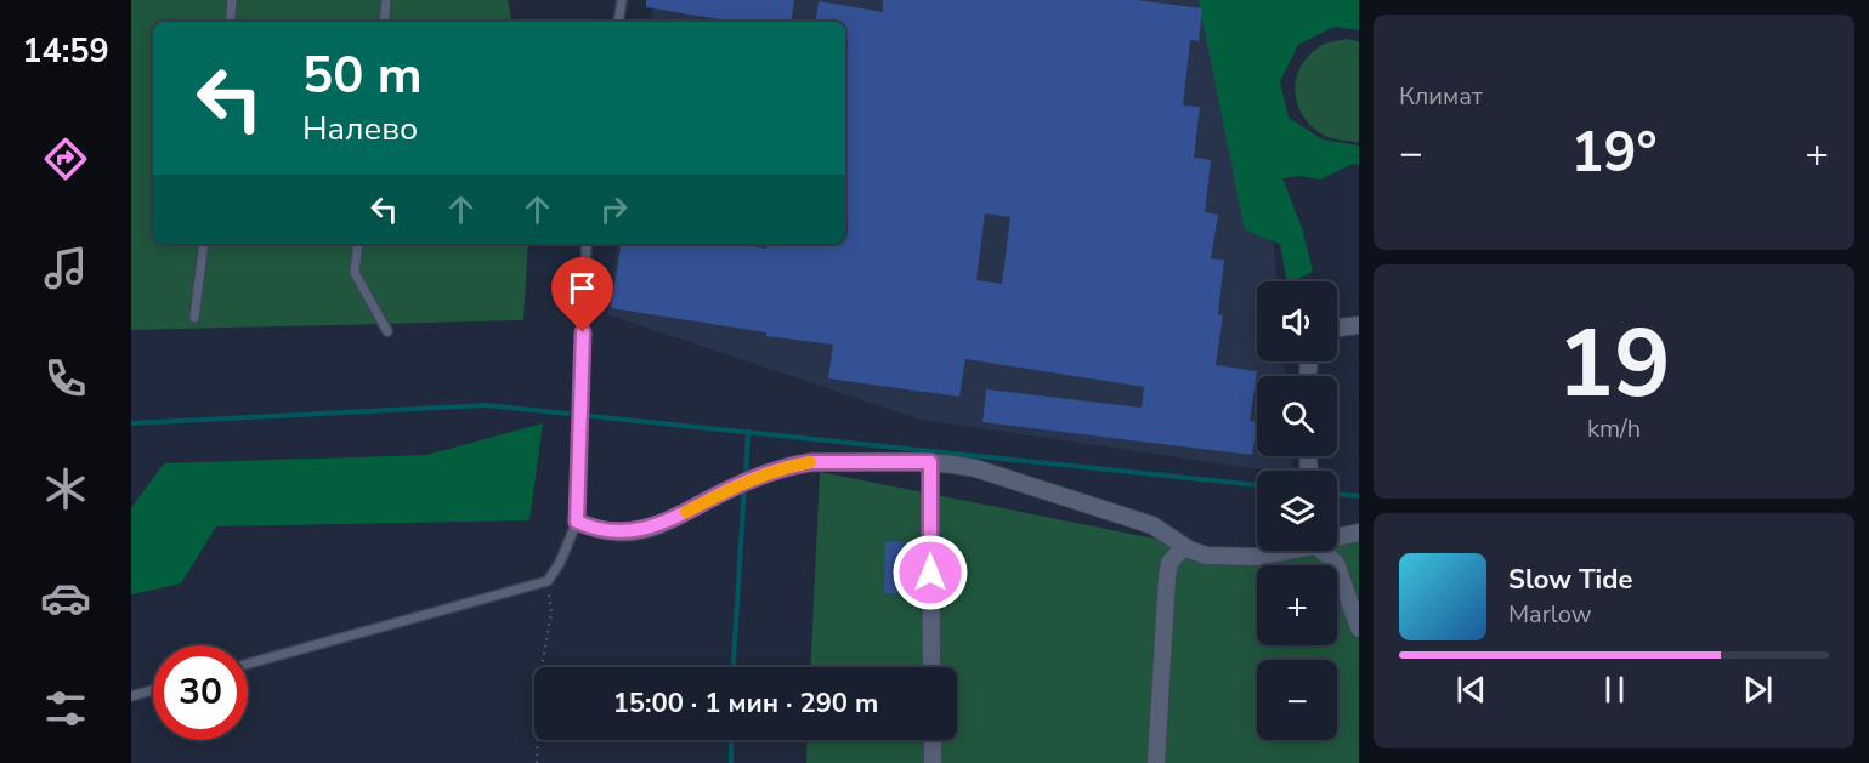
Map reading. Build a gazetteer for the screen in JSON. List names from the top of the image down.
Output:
{
  "page": {
    "tabs": "14:59",
    "tile": [
      "Климат",
      ["19", "km/h"]
    ],
    "turn": ["50 m", "Налево"],
    "heat": ["−", "19°", "+"],
    "map_buttons": ["+", "−"],
    "song": ["Slow Tide", "Marlow"],
    "limit": "30",
    "trip": "15:00 · 1 мин · 290 m"
  }
}
